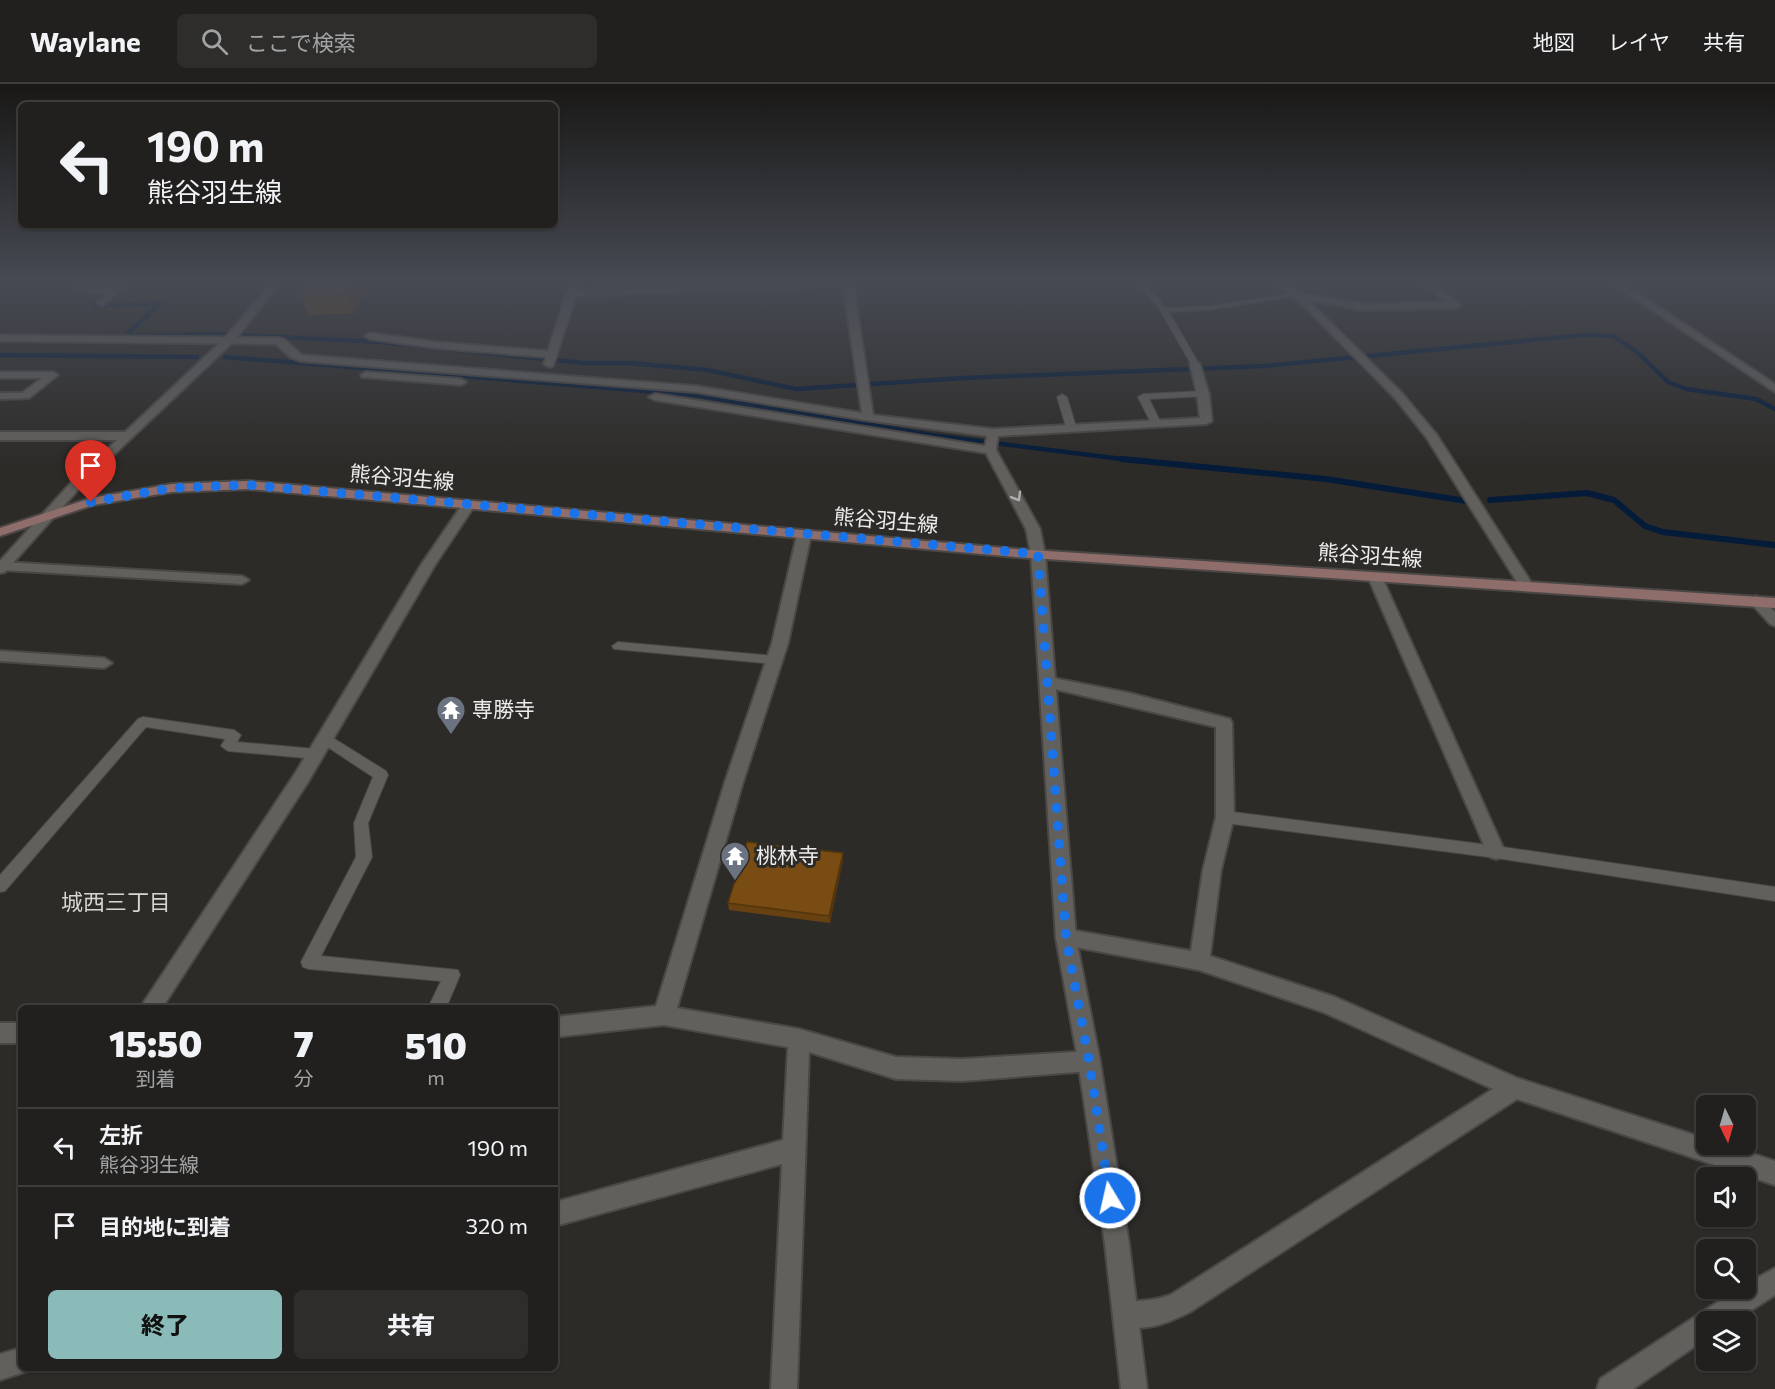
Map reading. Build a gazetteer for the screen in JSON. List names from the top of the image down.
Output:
{
  "streets": {
    "main road": ["熊谷羽生線"]
  },
  "districts": ["城西三丁目"],
  "places": {
    "temple": ["専勝寺", "桃林寺"]
  },
  "north": "bottom",
  "page": {
    "header": "Waylane",
    "search": "ここで検索",
    "nav": ["地図", "レイヤ", "共有"],
    "turn": ["190 m", "熊谷羽生線"],
    "eta": [
      "15:50",
      "到着",
      "7",
      "分",
      "510",
      "m"
    ],
    "list": [
      {
        "name": "左折",
        "note": "熊谷羽生線",
        "value": "190 m"
      },
      {
        "name": "目的地に到着",
        "value": "320 m"
      }
    ],
    "buttons": ["終了", "共有"]
  }
}
